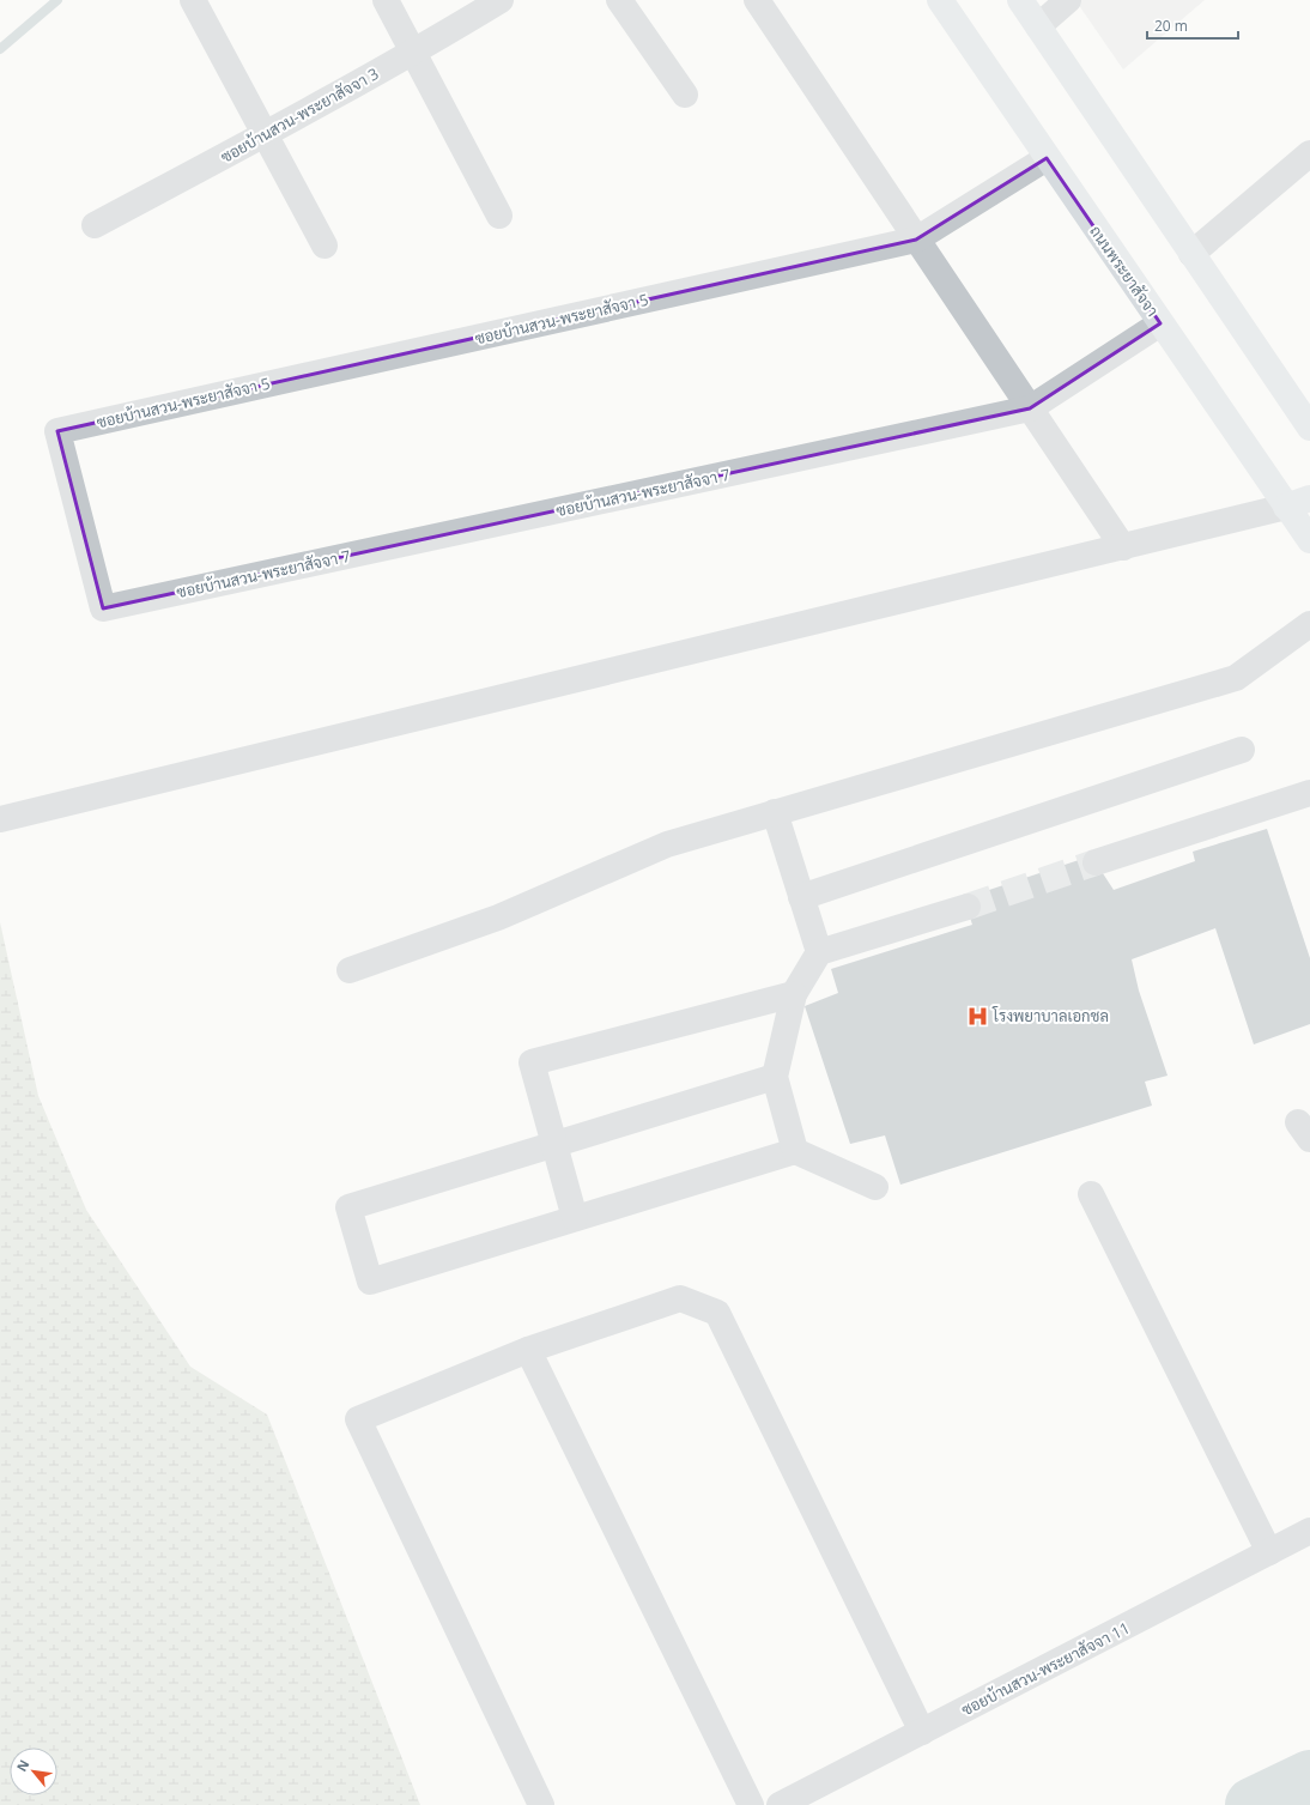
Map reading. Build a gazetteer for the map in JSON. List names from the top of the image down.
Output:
{
  "streets": {
    "main road": ["ถนนพระยาสัจจา"],
    "street": [
      "ซอยบ้านสวน-พระยาสัจจา 3",
      "ซอยบ้านสวน-พระยาสัจจา 5",
      "ซอยบ้านสวน-พระยาสัจจา 7",
      "ซอยบ้านสวน-พระยาสัจจา 11"
    ]
  },
  "crossings": [
    ["ถนนพระยาสัจจา", "ซอยบ้านสวน-พระยาสัจจา 5"],
    ["ถนนพระยาสัจจา", "ซอยบ้านสวน-พระยาสัจจา 7"],
    ["ซอยบ้านสวน-พระยาสัจจา 5", "ซอยบ้านสวน-พระยาสัจจา 7"]
  ],
  "places": {
    "hospital": ["โรงพยาบาลเอกชล"]
  },
  "scale_bar": "20 m",
  "north": "top left"
}
